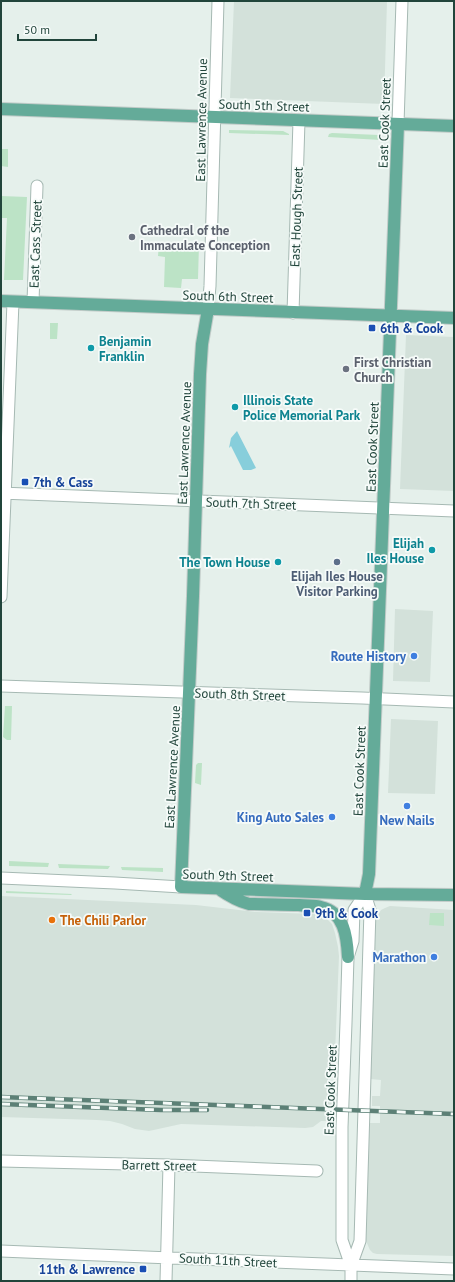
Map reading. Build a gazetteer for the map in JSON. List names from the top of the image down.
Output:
{
  "streets": {
    "main road": [
      "South 5th Street",
      "East Lawrence Avenue",
      "East Cook Street",
      "South 6th Street",
      "South 9th Street"
    ],
    "street": [
      "East Hough Street",
      "East Cass Street",
      "South 7th Street",
      "South 8th Street",
      "Barrett Street",
      "South 11th Street"
    ]
  },
  "crossings": [
    ["South 5th Street", "East Lawrence Avenue"],
    ["South 5th Street", "East Cook Street"],
    ["South 5th Street", "East Hough Street"],
    ["East Lawrence Avenue", "South 6th Street"],
    ["East Lawrence Avenue", "South 7th Street"],
    ["East Lawrence Avenue", "South 8th Street"],
    ["East Lawrence Avenue", "South 9th Street"],
    ["East Cook Street", "South 6th Street"],
    ["East Cook Street", "South 7th Street"],
    ["East Cook Street", "South 8th Street"],
    ["East Cook Street", "South 9th Street"],
    ["East Cook Street", "South 11th Street"],
    ["East Hough Street", "South 6th Street"],
    ["East Cass Street", "South 6th Street"],
    ["East Cass Street", "South 7th Street"]
  ],
  "places": {
    "other": [
      "Cathedral of the Immaculate Conception",
      "Benjamin Franklin",
      "First Christian Church",
      "Illinois State Police Memorial Park",
      "Elijah Iles House",
      "The Town House",
      "Elijah Iles House Visitor Parking",
      "Route History",
      "New Nails",
      "King Auto Sales",
      "The Chili Parlor",
      "Marathon"
    ],
    "transit": [
      "6th & Cook",
      "7th & Cass",
      "9th & Cook",
      "11th & Lawrence"
    ]
  },
  "scale_bar": "50 m"
}
